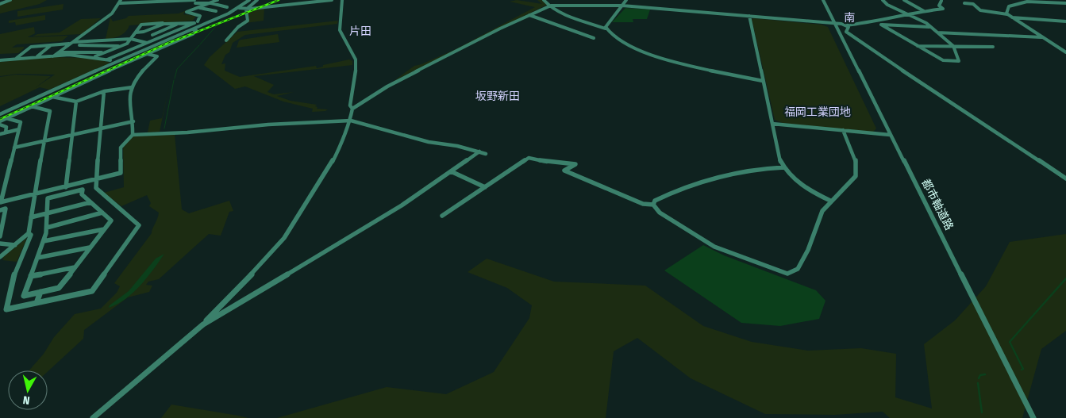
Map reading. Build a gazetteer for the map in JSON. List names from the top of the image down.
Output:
{
  "streets": {
    "street": ["都市軸道路"]
  },
  "districts": [
    "南",
    "片田",
    "坂野新田",
    "福岡工業団地"
  ],
  "north": "bottom"
}
